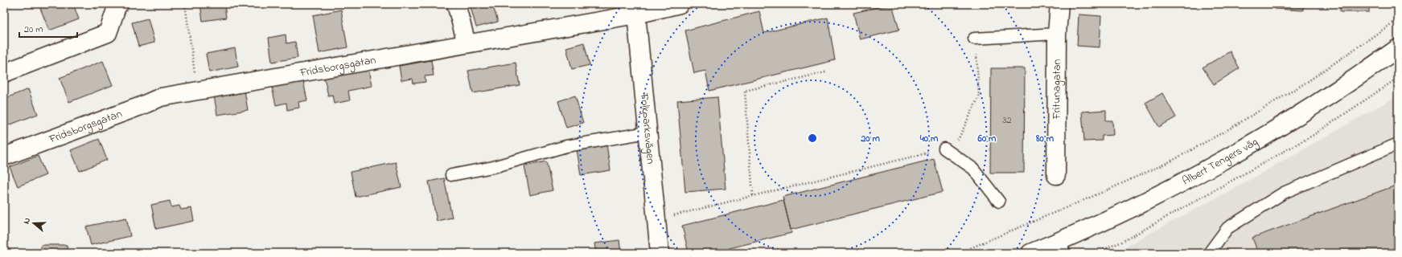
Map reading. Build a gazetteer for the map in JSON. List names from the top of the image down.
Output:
{
  "streets": {
    "street": [
      "Fridsborgsgatan",
      "Fritunagatan",
      "Folkparksvägen",
      "Albert Tengers väg"
    ]
  },
  "crossings": [
    ["Fridsborgsgatan", "Folkparksvägen"]
  ],
  "house_numbers": ["32"],
  "scale_bar": "20 m",
  "north": "left",
  "rings": [
    "20 m",
    "40 m",
    "60 m",
    "80 m"
  ]
}
